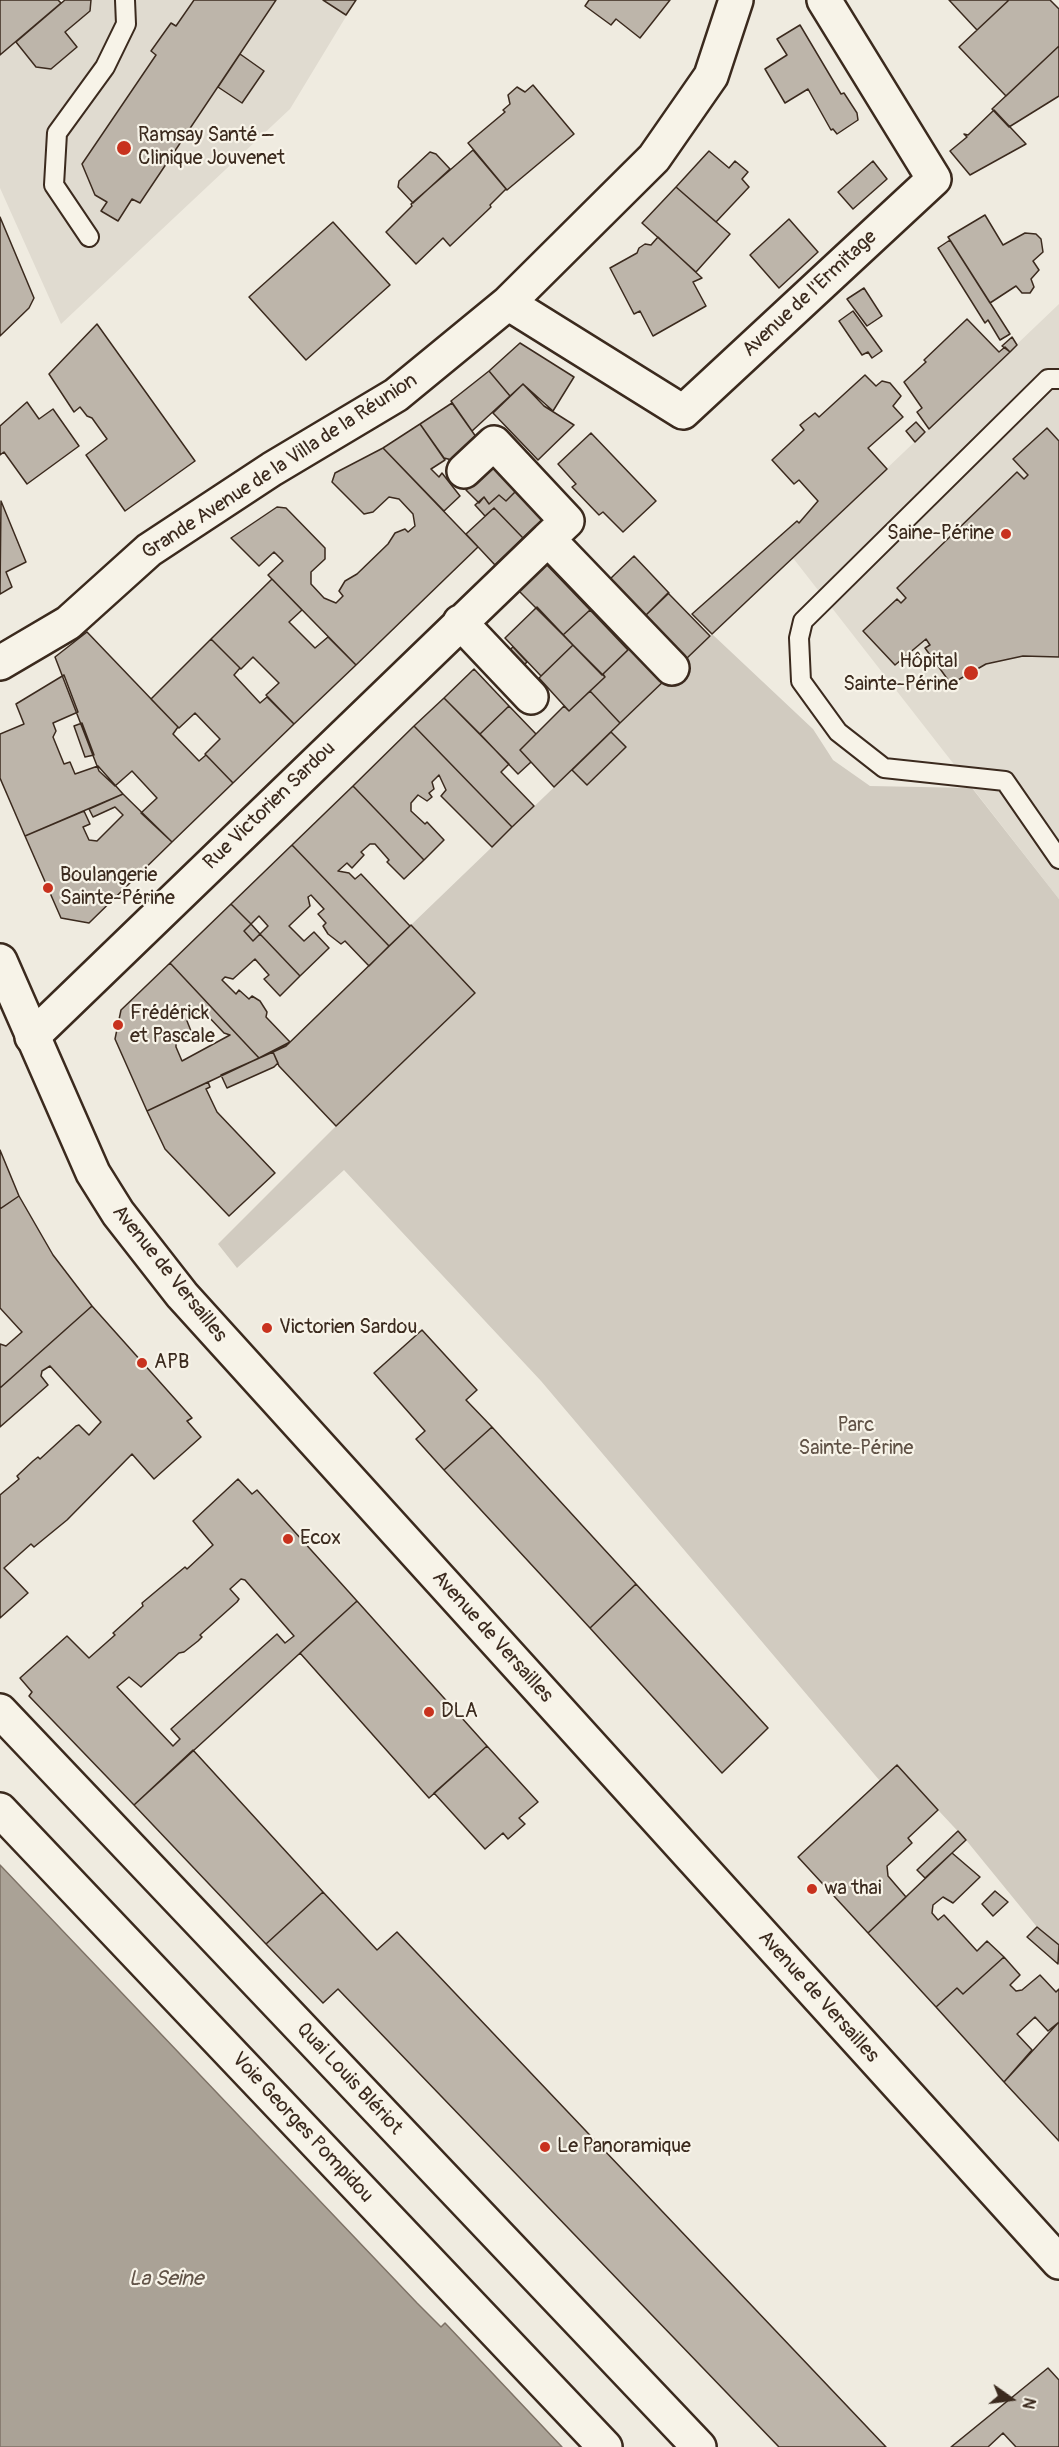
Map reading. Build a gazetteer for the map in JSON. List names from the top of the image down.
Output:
{
  "streets": {
    "street": [
      "Avenue de l'Ermitage",
      "Grande Avenue de la Villa de la Réunion",
      "Rue Victorien Sardou",
      "Avenue de Versailles",
      "Quai Louis Blériot",
      "Voie Georges Pompidou"
    ]
  },
  "crossings": [
    ["Avenue de l'Ermitage", "Grande Avenue de la Villa de la Réunion"],
    ["Rue Victorien Sardou", "Avenue de Versailles"]
  ],
  "water": ["La Seine"],
  "parks": ["Parc Sainte-Périne"],
  "places": [
    "Ramsay Santé – Clinique Jouvenet",
    "Saine-Périne",
    "Hôpital Sainte-Périne",
    "Boulangerie Sainte-Périne",
    "Frédérick et Pascale",
    "Victorien Sardou",
    "APB",
    "Ecox",
    "DLA",
    "wa thai",
    "Le Panoramique"
  ],
  "north": "right"
}
